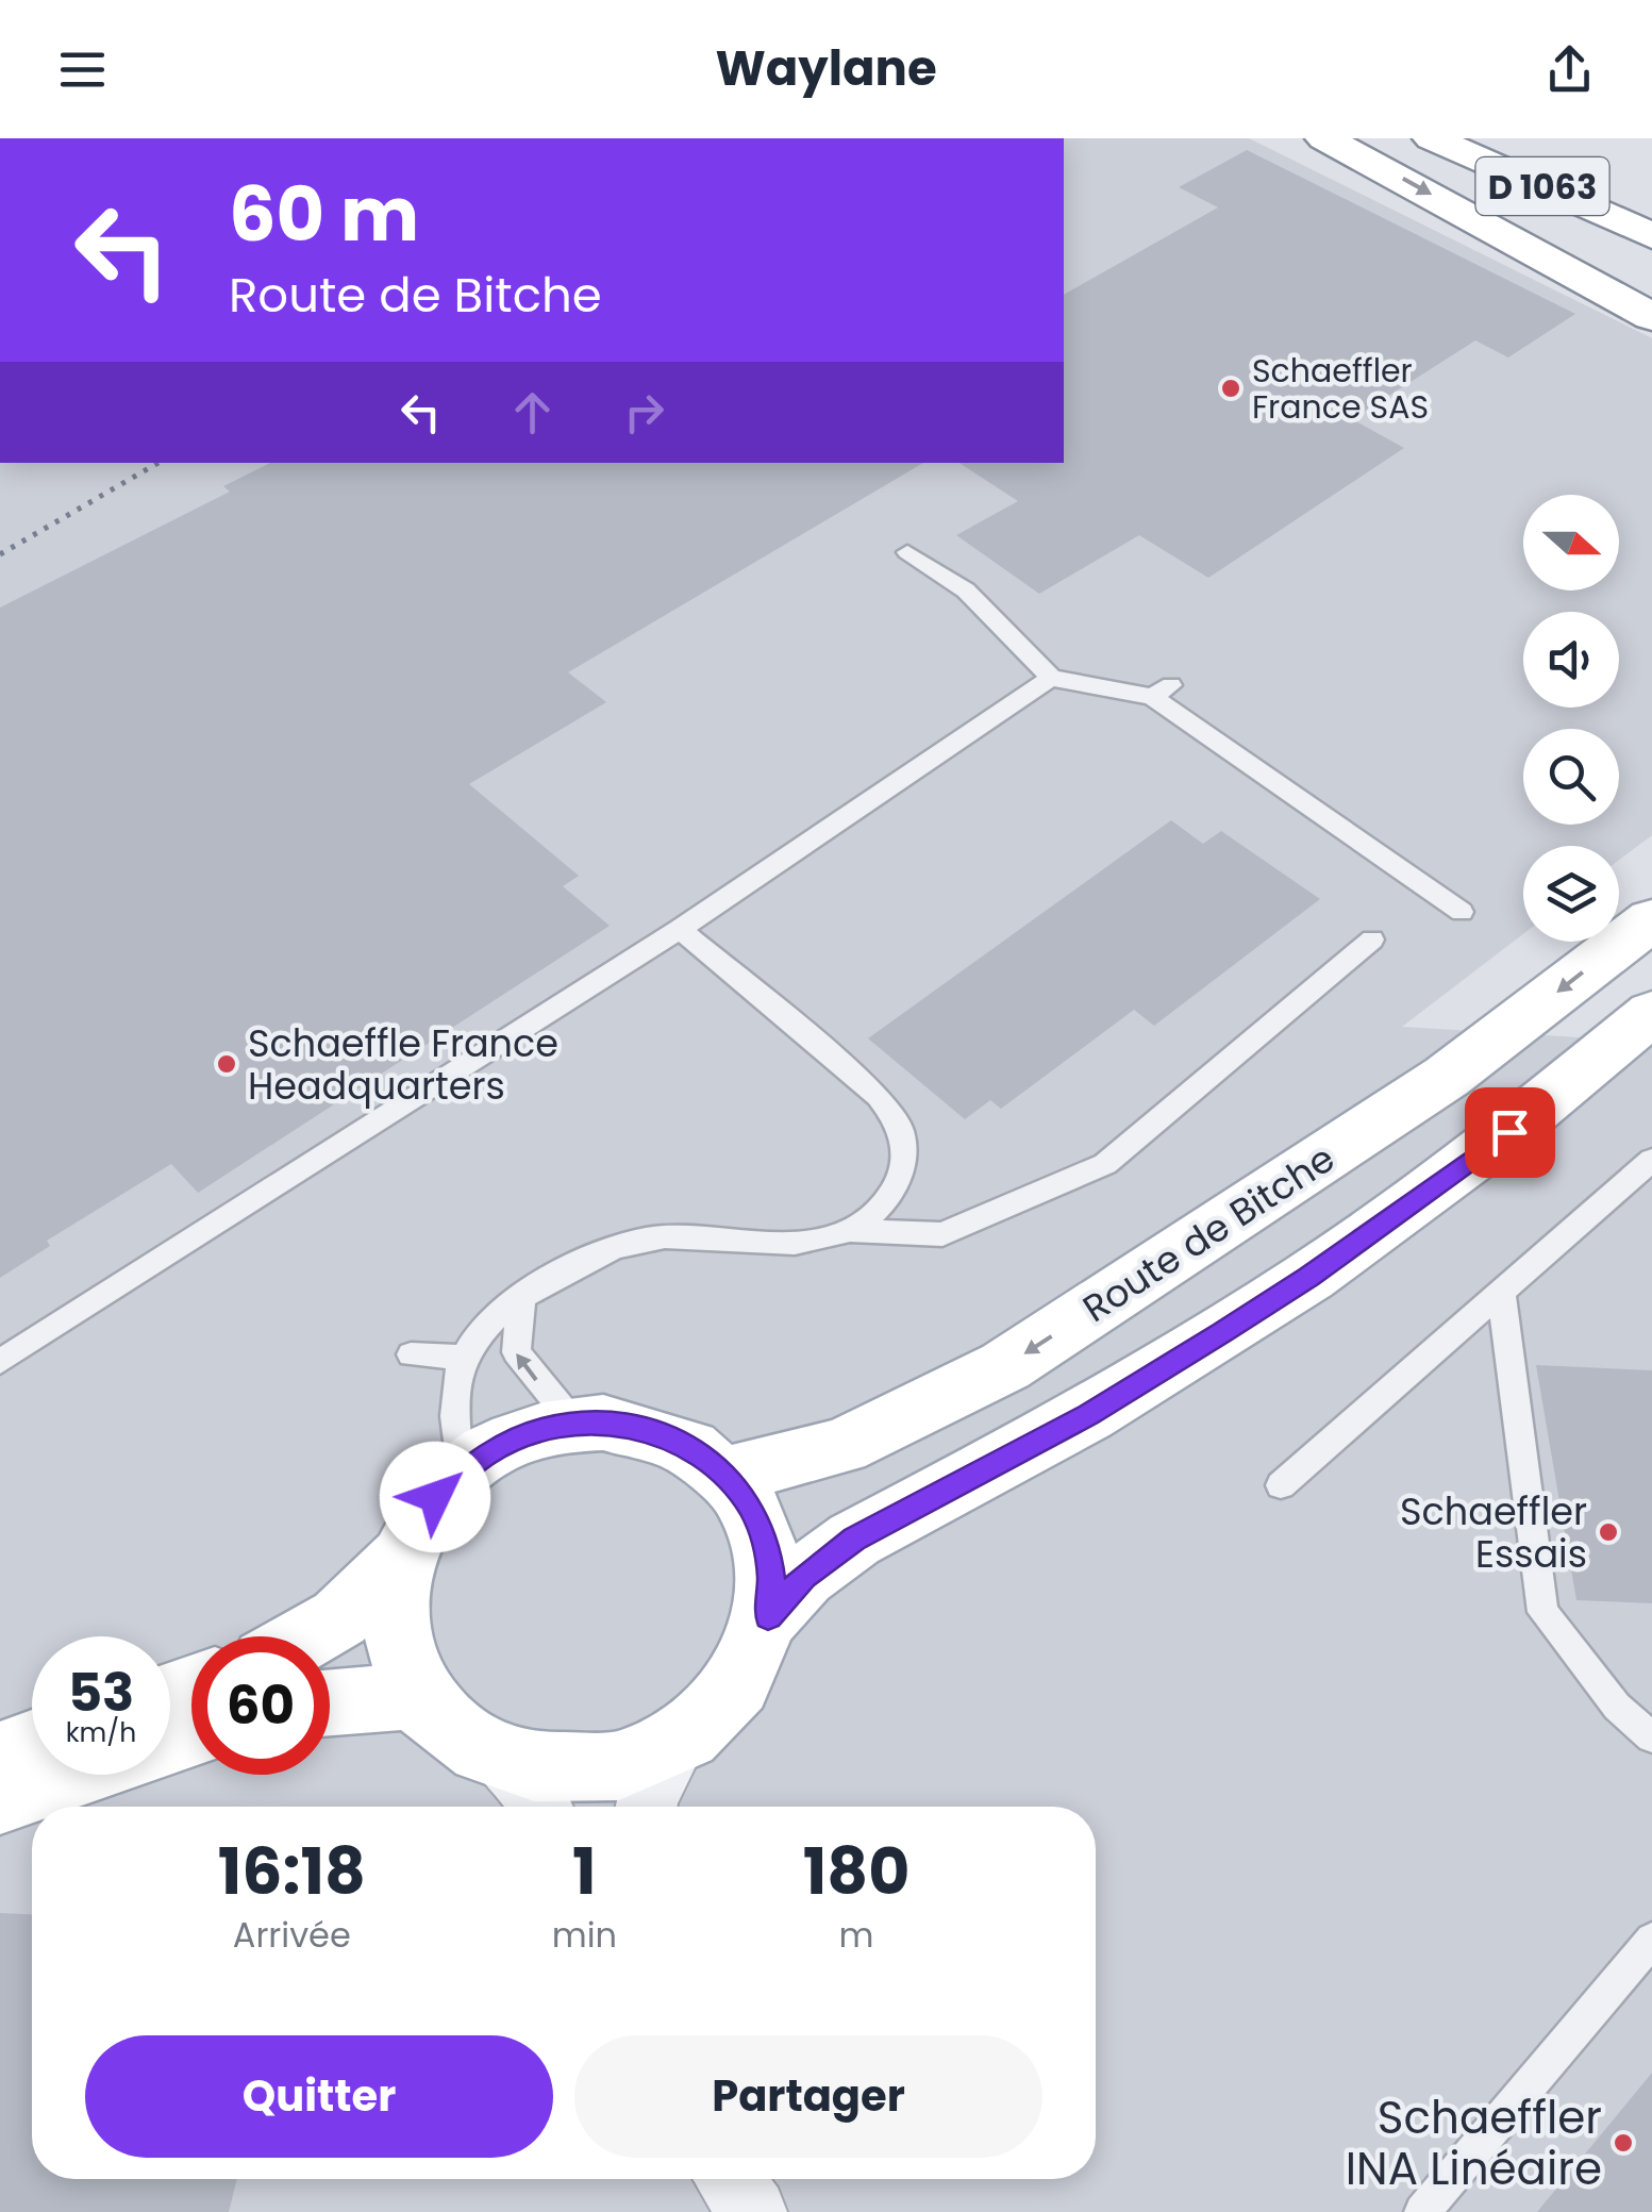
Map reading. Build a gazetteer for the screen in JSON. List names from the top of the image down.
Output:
{
  "streets": {
    "main road": ["D 1063", "Route de Bitche"]
  },
  "places": [
    "Schaeffler France SAS",
    "Schaeffle France Headquarters",
    "Schaeffler Essais",
    "Schaeffler INA Linéaire"
  ],
  "north": "right",
  "page": {
    "header": "Waylane",
    "turn": ["60 m", "Route de Bitche"],
    "speed": "53 km/h",
    "limit": "60",
    "eta": [
      "16:18",
      "Arrivée",
      "1",
      "min",
      "180",
      "m"
    ],
    "buttons": ["Quitter", "Partager"]
  }
}
